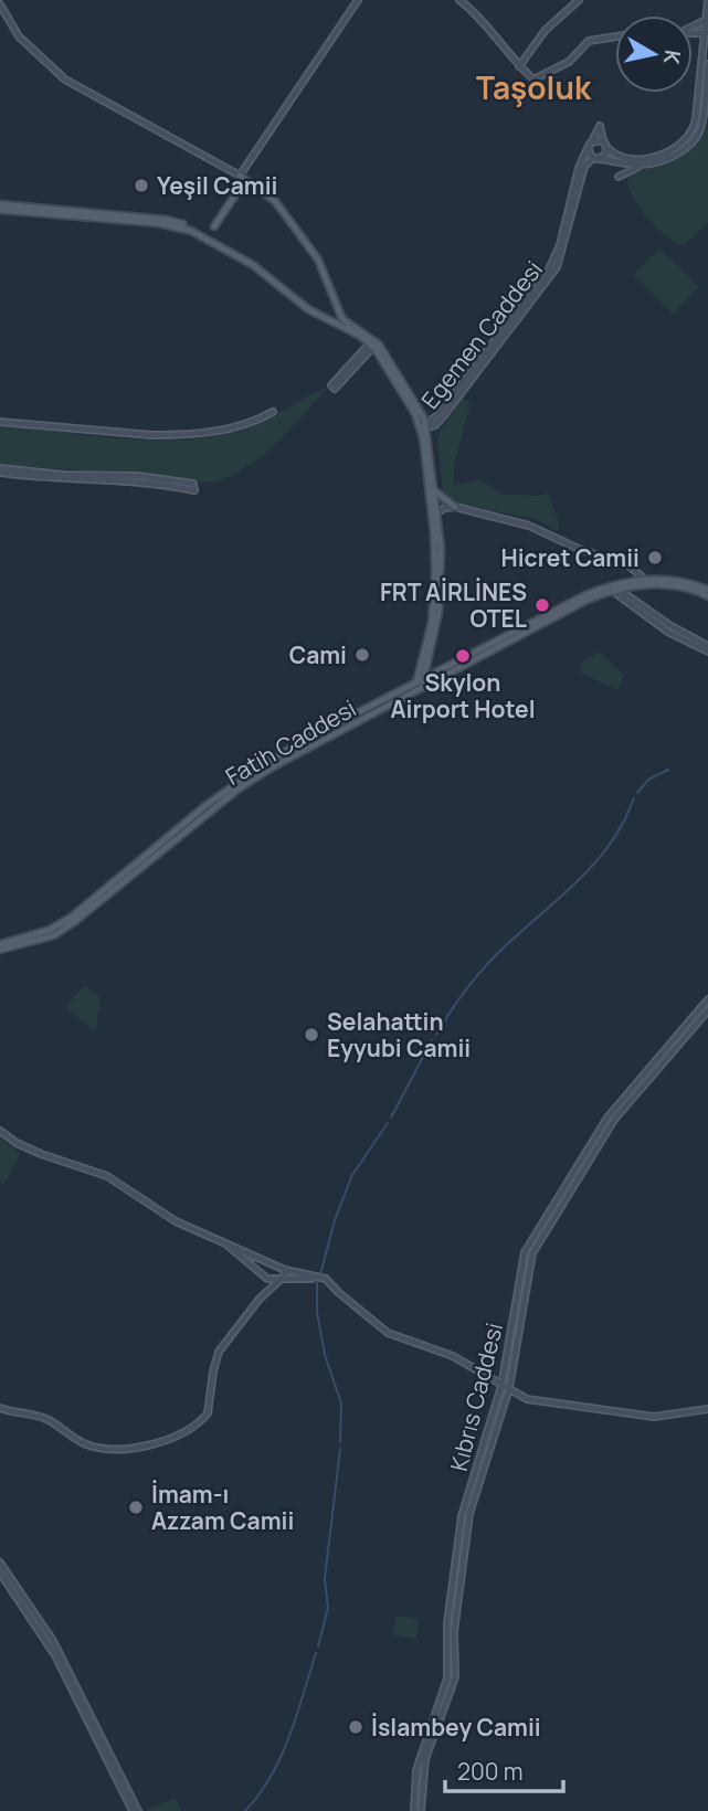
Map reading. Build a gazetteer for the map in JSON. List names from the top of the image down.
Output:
{
  "streets": {
    "street": ["Egemen Caddesi", "Kıbrıs Caddesi"]
  },
  "districts": ["Taşoluk"],
  "places": [
    "Yeşil Camii",
    "Hicret Camii",
    "FRT AİRLİNES OTEL",
    "Cami",
    "Skylon Airport Hotel",
    "Selahattin Eyyubi Camii",
    "İmam-ı Azzam Camii",
    "İslambey Camii"
  ],
  "scale_bar": "200 m",
  "north": "right"
}
